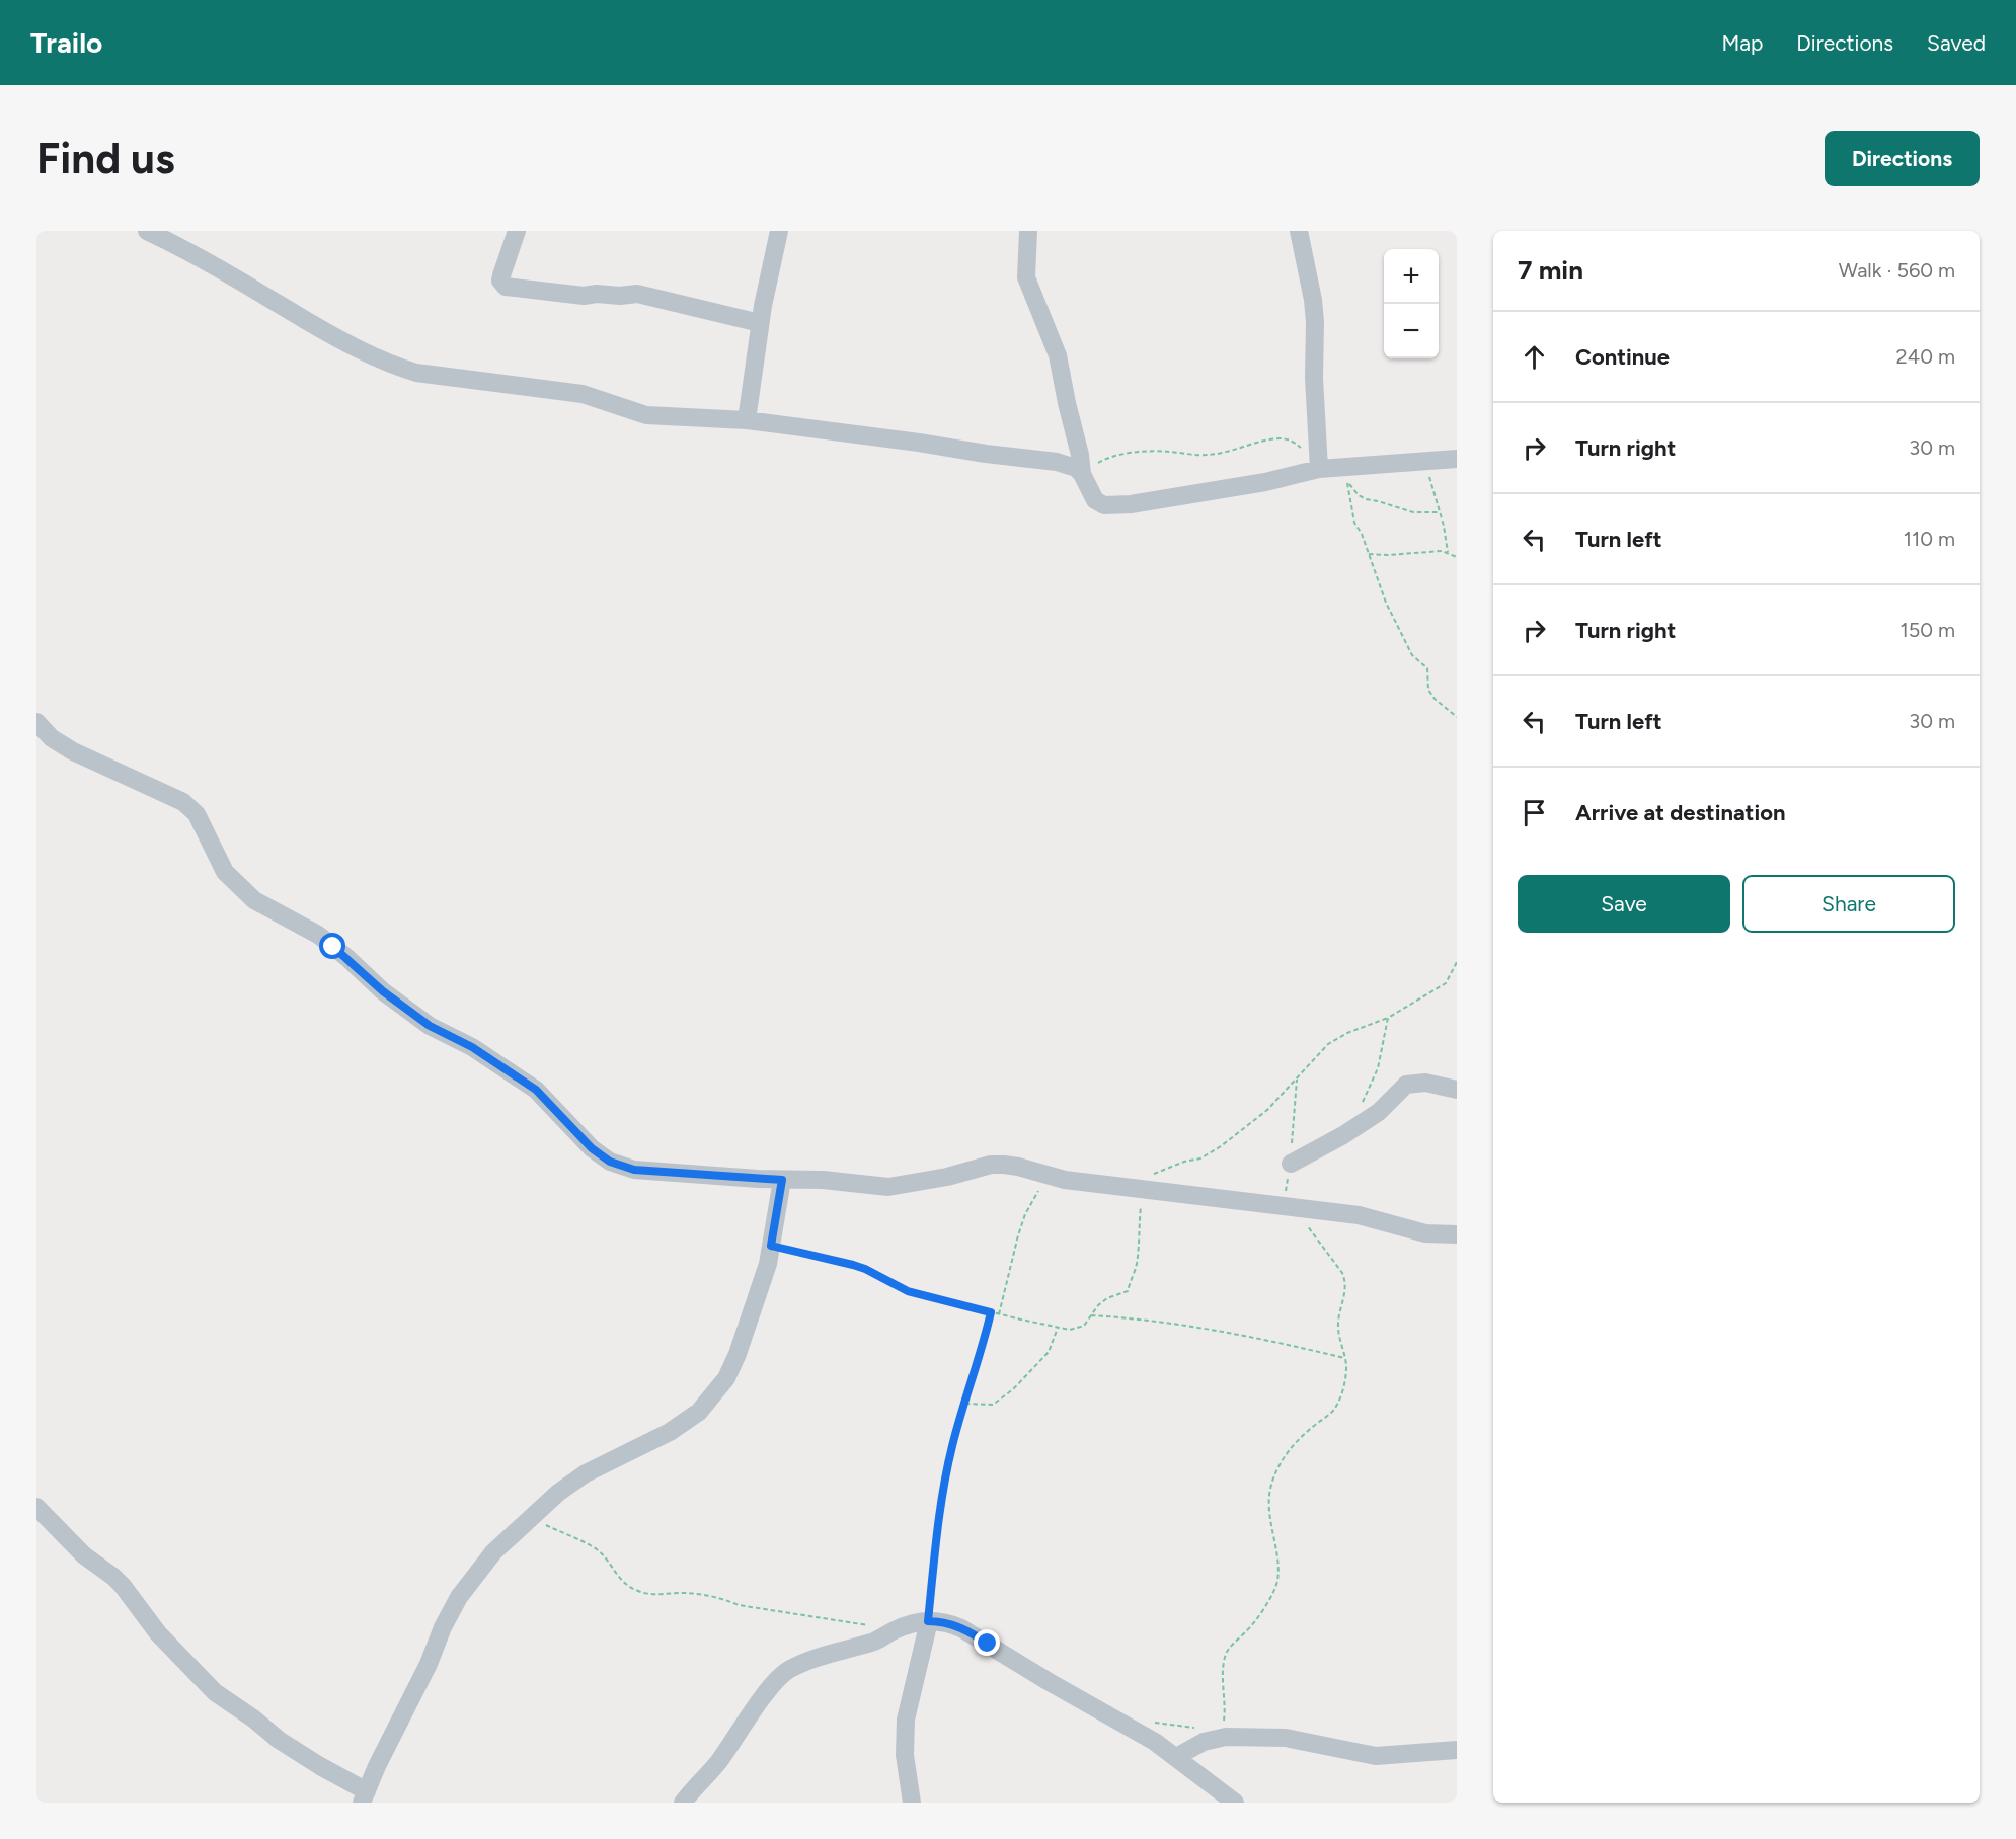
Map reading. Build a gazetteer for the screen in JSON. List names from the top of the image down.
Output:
{
  "page": {
    "header": "Trailo",
    "nav": ["Map", "Directions", "Saved"],
    "buttons": [
      "Directions",
      ["Save", "Share"]
    ],
    "title": "Find us",
    "heading": ["7 min", "Walk · 560 m"],
    "map_buttons": ["+", "−"],
    "list": [
      ["Continue", "240 m"],
      ["Turn right", "30 m"],
      ["Turn left", "110 m"],
      ["Turn right", "150 m"],
      ["Turn left", "30 m"],
      "Arrive at destination"
    ]
  }
}
